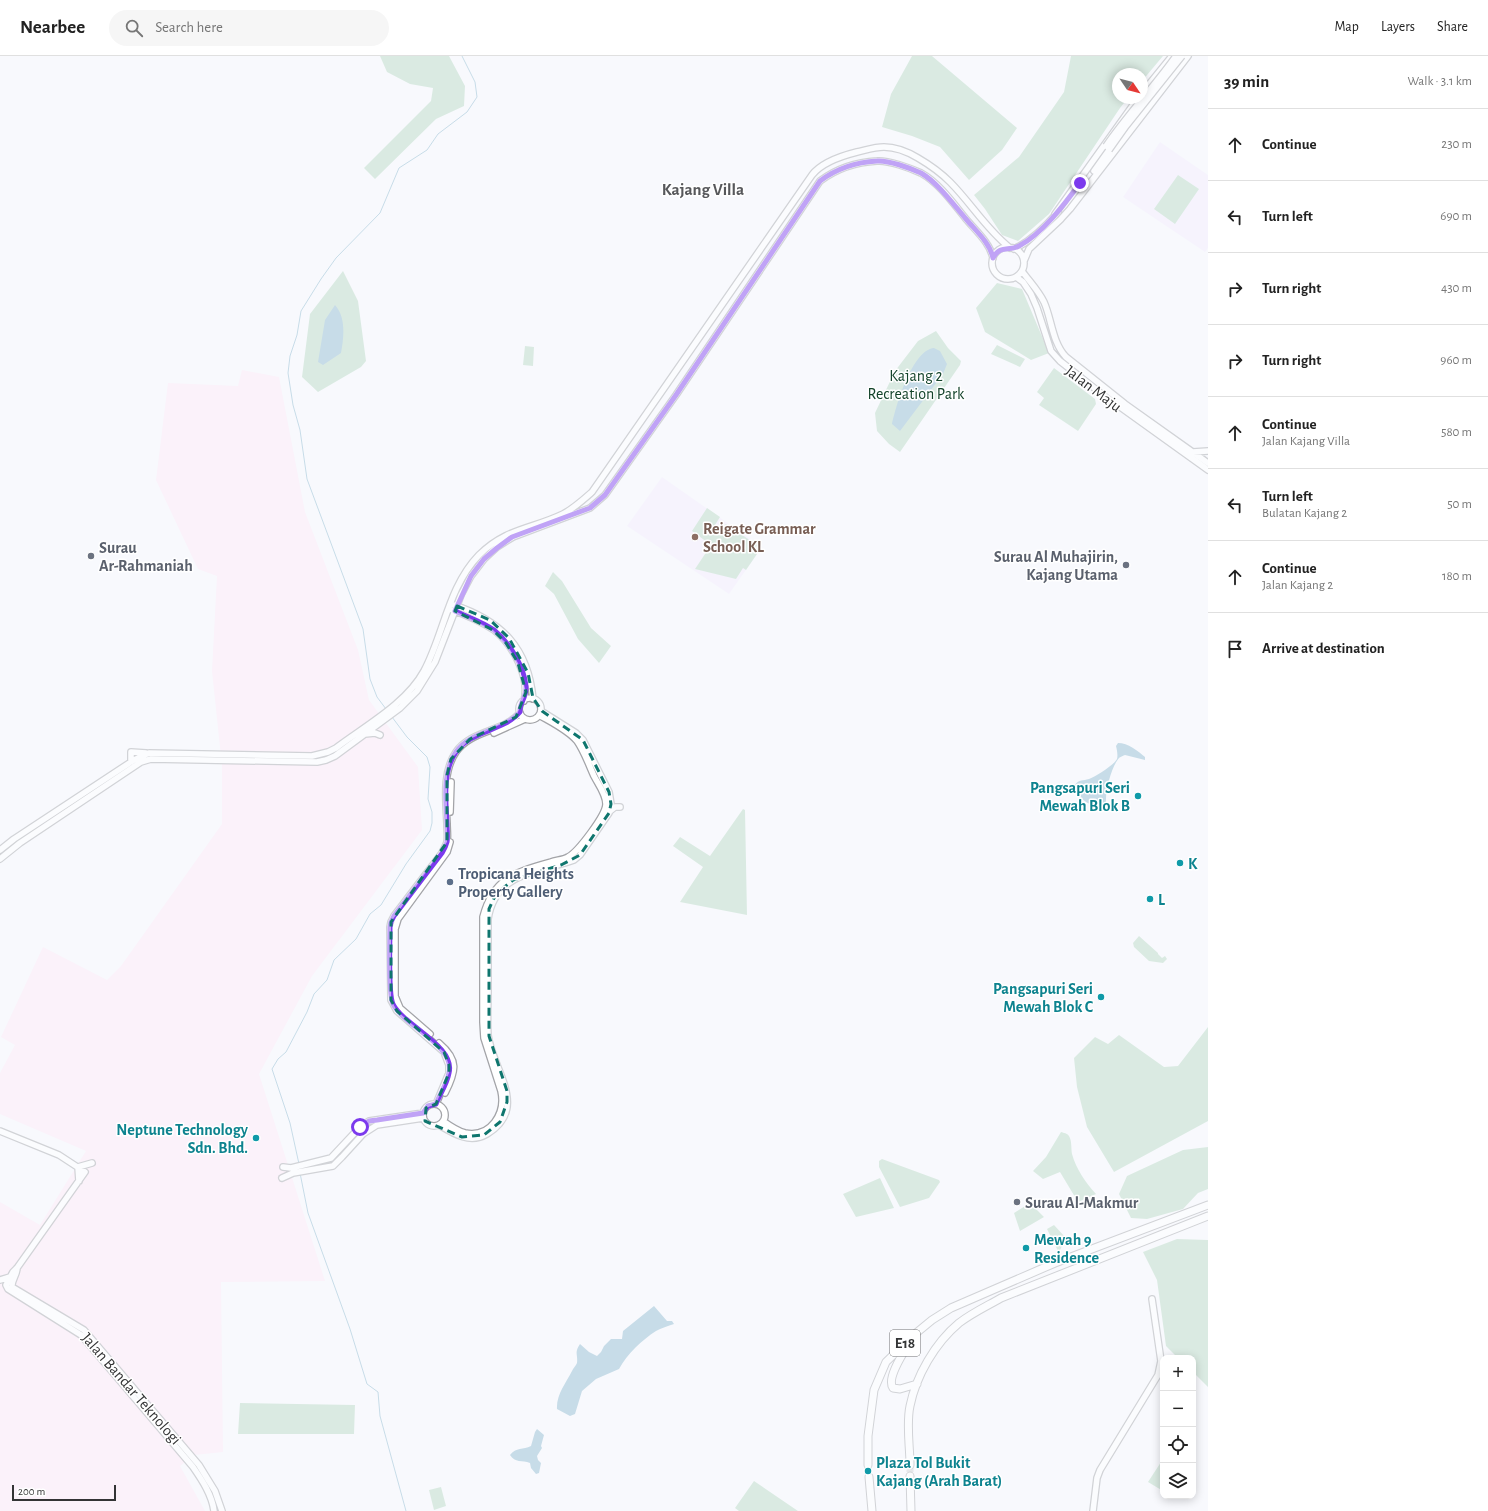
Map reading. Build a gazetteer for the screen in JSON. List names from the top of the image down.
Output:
{
  "streets": {
    "highway": ["E18"],
    "street": ["Jalan Maju", "Jalan Bandar Teknologi"]
  },
  "districts": ["Kajang Villa"],
  "parks": ["Kajang 2 Recreation Park"],
  "places": [
    "Reigate Grammar School KL",
    "Surau Ar-Rahmaniah",
    "Surau Al Muhajirin, Kajang Utama",
    "Pangsapuri Seri Mewah Blok B",
    "K",
    "Tropicana Heights Property Gallery",
    "L",
    "Pangsapuri Seri Mewah Blok C",
    "Neptune Technology Sdn. Bhd.",
    "Surau Al-Makmur",
    "Mewah 9 Residence",
    "Plaza Tol Bukit Kajang (Arah Barat)"
  ],
  "scale_bar": "200 m",
  "north": "bottom right",
  "page": {
    "header": "Nearbee",
    "search": "Search here",
    "nav": ["Map", "Layers", "Share"],
    "heading": ["39 min", "Walk · 3.1 km"],
    "list": [
      ["Continue", "230 m"],
      ["Turn left", "690 m"],
      ["Turn right", "430 m"],
      ["Turn right", "960 m"],
      ["Continue", "Jalan Kajang Villa", "580 m"],
      ["Turn left", "Bulatan Kajang 2", "50 m"],
      ["Continue", "Jalan Kajang 2", "180 m"],
      "Arrive at destination"
    ],
    "map_buttons": ["+", "−"],
    "scale": "200 m"
  }
}
